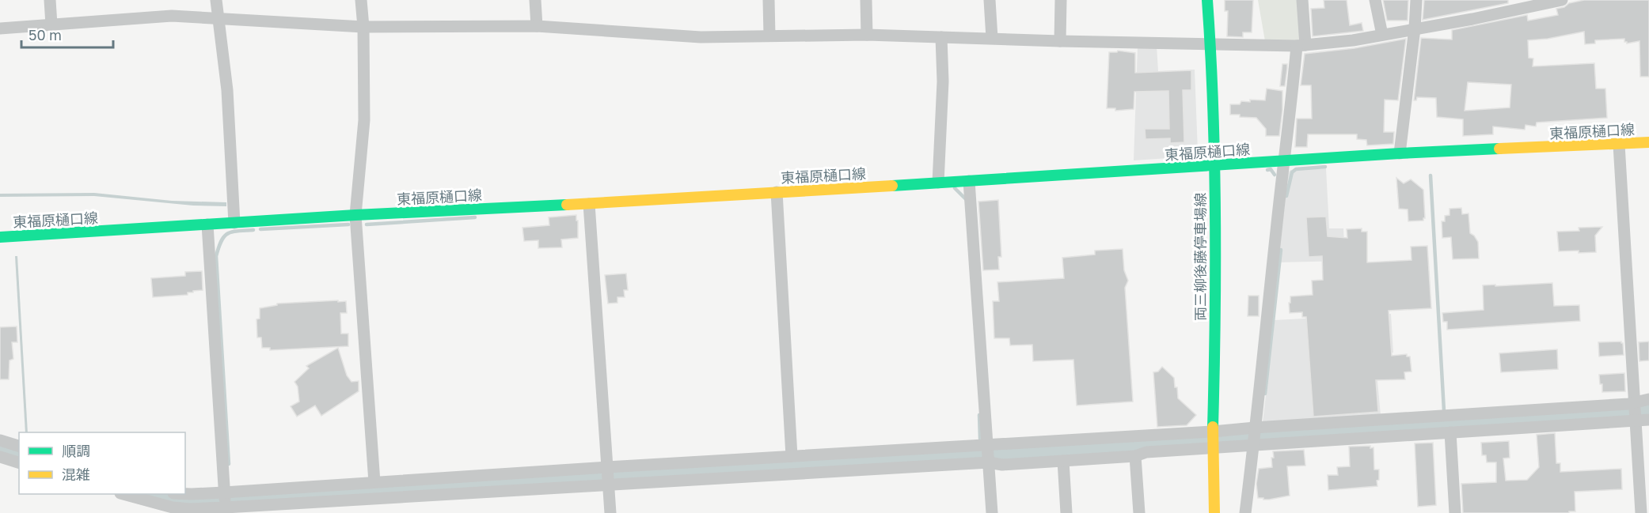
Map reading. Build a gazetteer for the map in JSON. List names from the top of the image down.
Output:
{
  "streets": {
    "main road": ["東福原樋口線", "両三柳後藤停車場線"]
  },
  "crossings": [
    ["東福原樋口線", "両三柳後藤停車場線"]
  ],
  "legend": ["順調", "混雑"],
  "scale_bar": "50 m"
}
